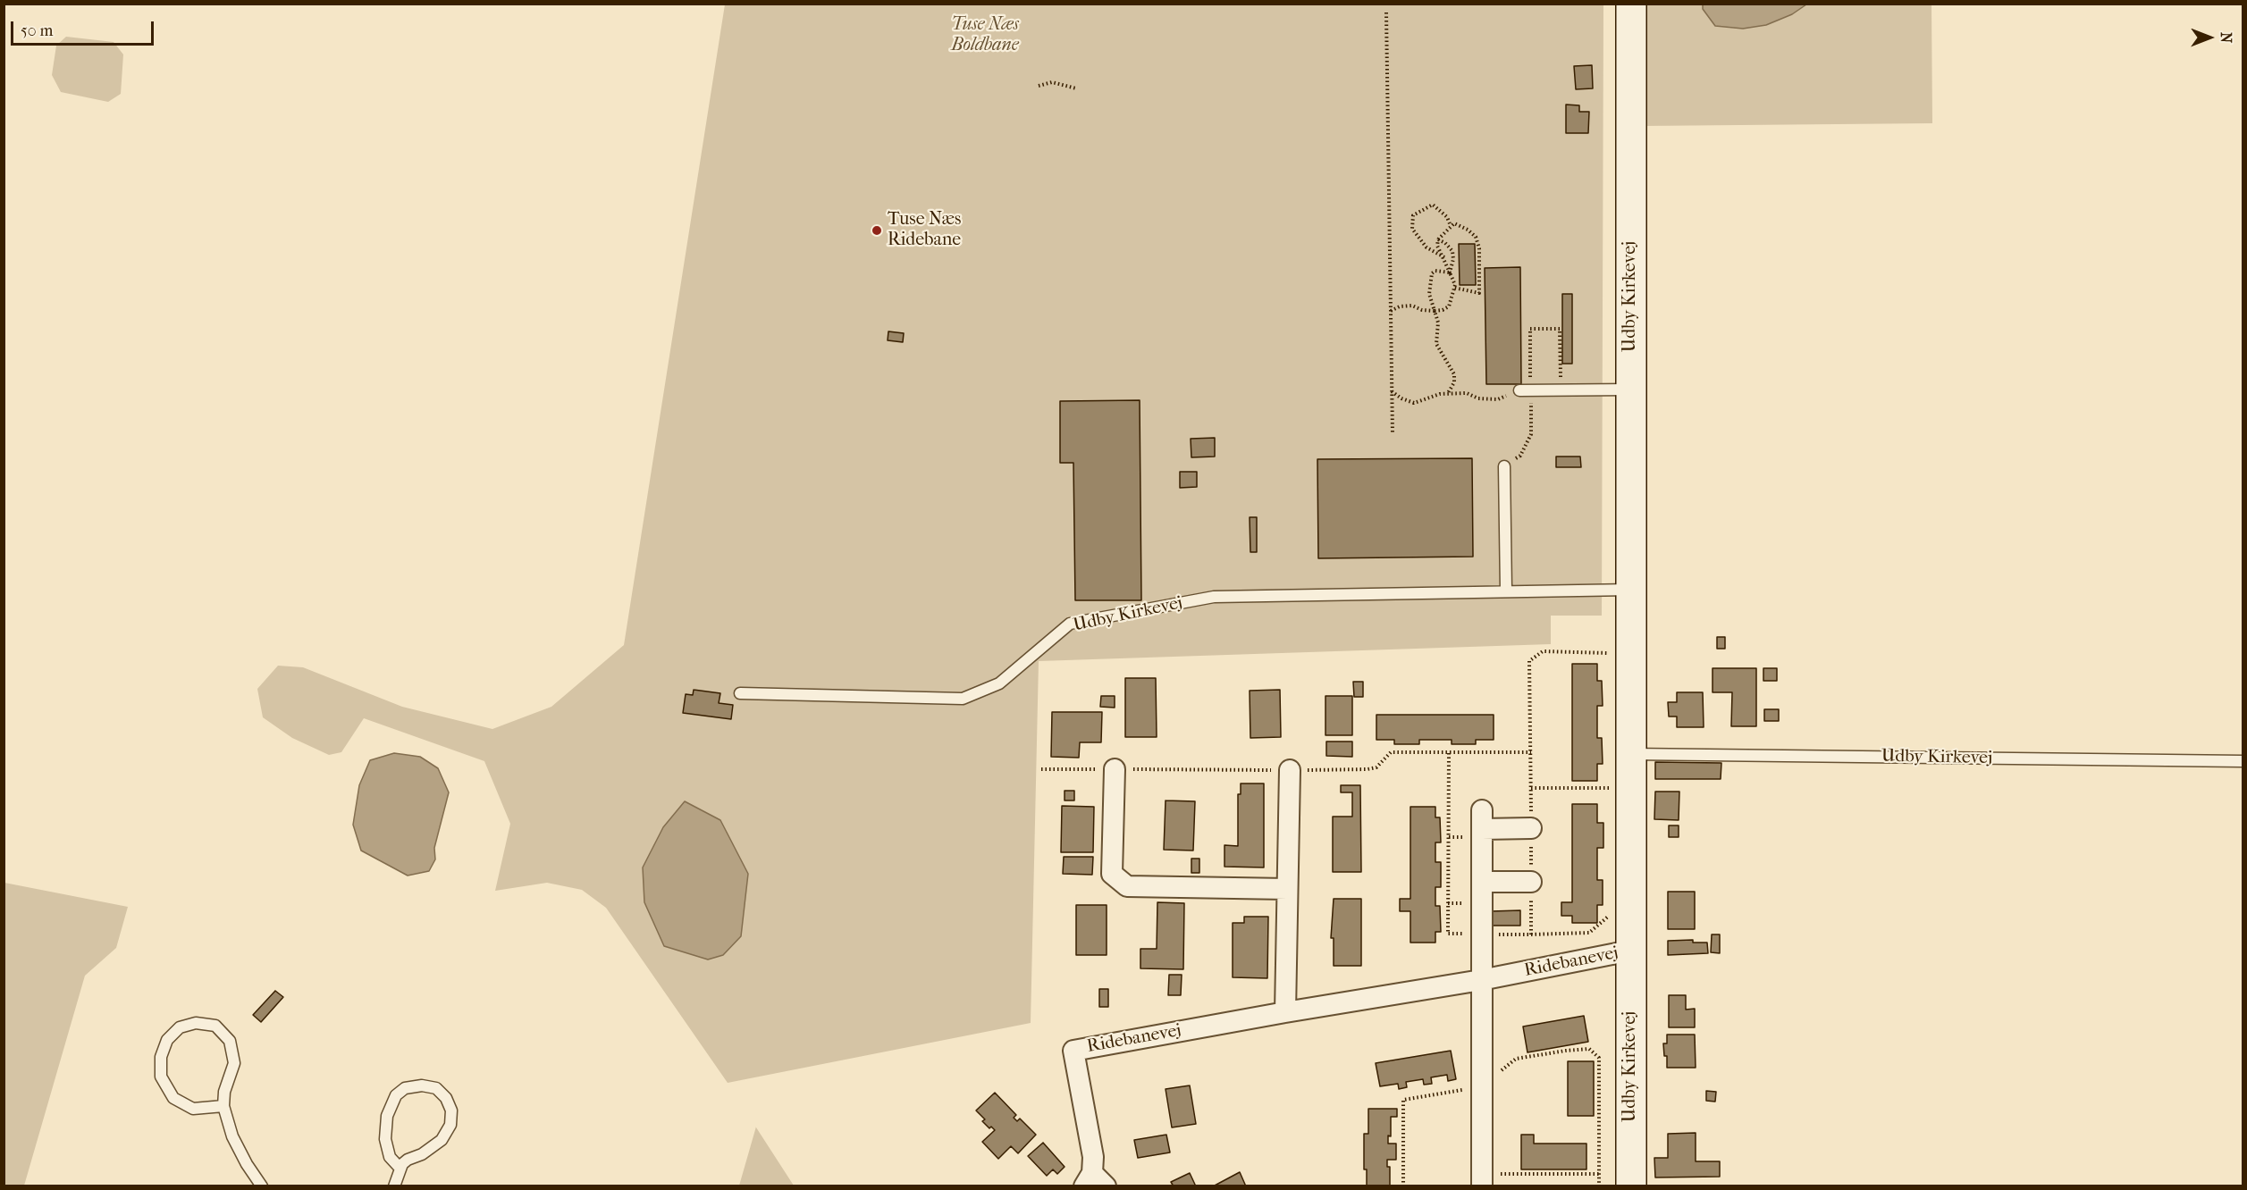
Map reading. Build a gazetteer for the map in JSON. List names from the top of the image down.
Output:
{
  "streets": {
    "street": ["Udby Kirkevej", "Ridebanevej"]
  },
  "crossings": [
    ["Udby Kirkevej", "Ridebanevej"]
  ],
  "parks": ["Tuse Næs Boldbane"],
  "places": ["Tuse Næs Ridebane"],
  "scale_bar": "50 m",
  "north": "right"
}
